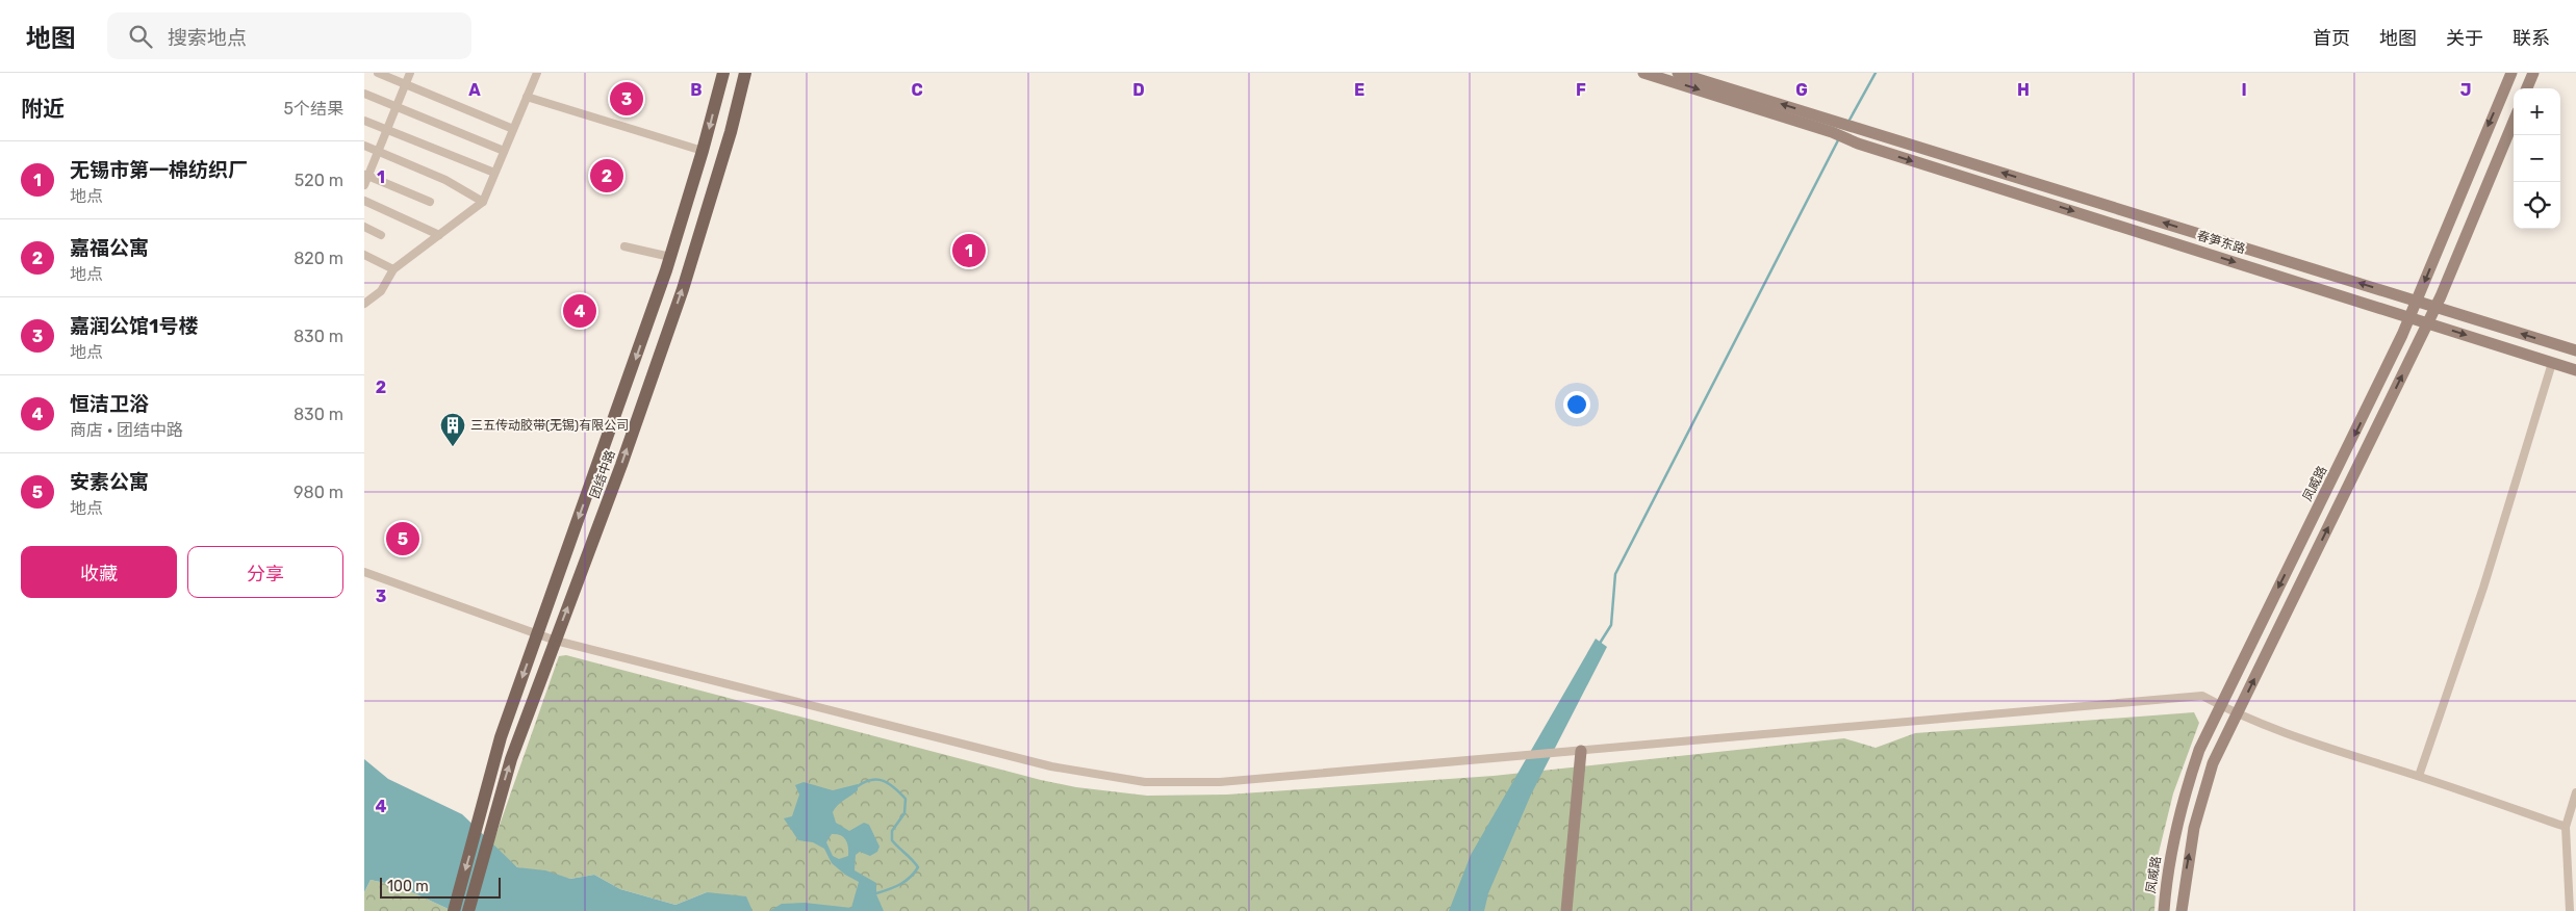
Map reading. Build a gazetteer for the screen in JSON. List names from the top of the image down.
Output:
{
  "streets": {
    "main road": ["春笋东路", "团结中路", "凤威路"]
  },
  "crossings": [
    ["春笋东路", "凤威路"]
  ],
  "places": {
    "building": ["三五传动胶带(无锡)有限公司"]
  },
  "scale_bar": "100 m",
  "page": {
    "header": "地图",
    "search": "搜索地点",
    "nav": [
      "首页",
      "地图",
      "关于",
      "联系"
    ],
    "heading": ["附近", "5个结果"],
    "pins": [
      "3",
      "2",
      "1",
      "4",
      "5"
    ],
    "map_buttons": ["+", "−"],
    "list": [
      {
        "mark": "1",
        "name": "无锡市第一棉纺织厂",
        "note": "地点",
        "value": "520 m"
      },
      {
        "mark": "2",
        "name": "嘉福公寓",
        "note": "地点",
        "value": "820 m"
      },
      {
        "mark": "3",
        "name": "嘉润公馆1号楼",
        "note": "地点",
        "value": "830 m"
      },
      {
        "mark": "4",
        "name": "恒洁卫浴",
        "note": "商店 · 团结中路",
        "value": "830 m"
      },
      {
        "mark": "5",
        "name": "安素公寓",
        "note": "地点",
        "value": "980 m"
      }
    ],
    "buttons": ["收藏", "分享"],
    "scale": "100 m"
  },
  "grid": {
    "columns": [
      "A",
      "B",
      "C",
      "D",
      "E",
      "F",
      "G",
      "H",
      "I",
      "J"
    ],
    "rows": [
      "1",
      "2",
      "3",
      "4"
    ]
  }
}
